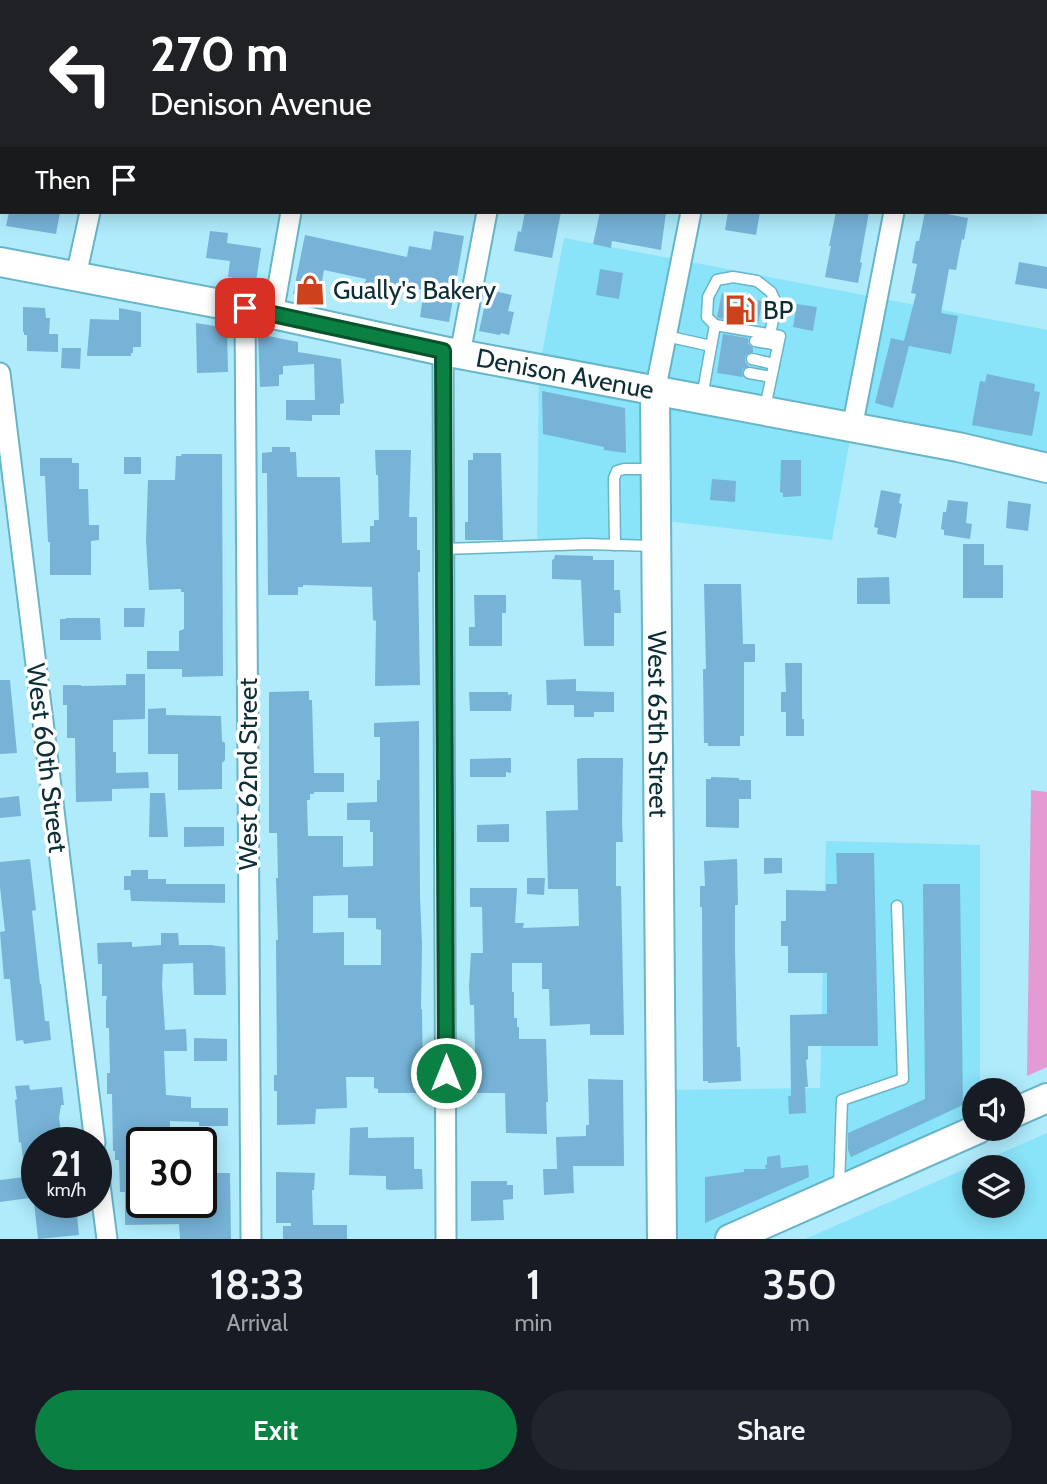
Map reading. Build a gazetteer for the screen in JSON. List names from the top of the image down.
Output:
{
  "streets": {
    "street": [
      "Denison Avenue",
      "West 65th Street",
      "West 60th Street",
      "West 62nd Street"
    ]
  },
  "crossings": [
    ["Denison Avenue", "West 65th Street"],
    ["Denison Avenue", "West 62nd Street"]
  ],
  "places": {
    "shop": ["Gually's Bakery"],
    "fuel station": ["BP"]
  },
  "page": {
    "turn": ["270 m", "Denison Avenue"],
    "then": "Then",
    "speed": "21 km/h",
    "limit": "30",
    "eta": [
      "18:33",
      "Arrival",
      "1",
      "min",
      "350",
      "m"
    ],
    "buttons": ["Exit", "Share"]
  }
}
